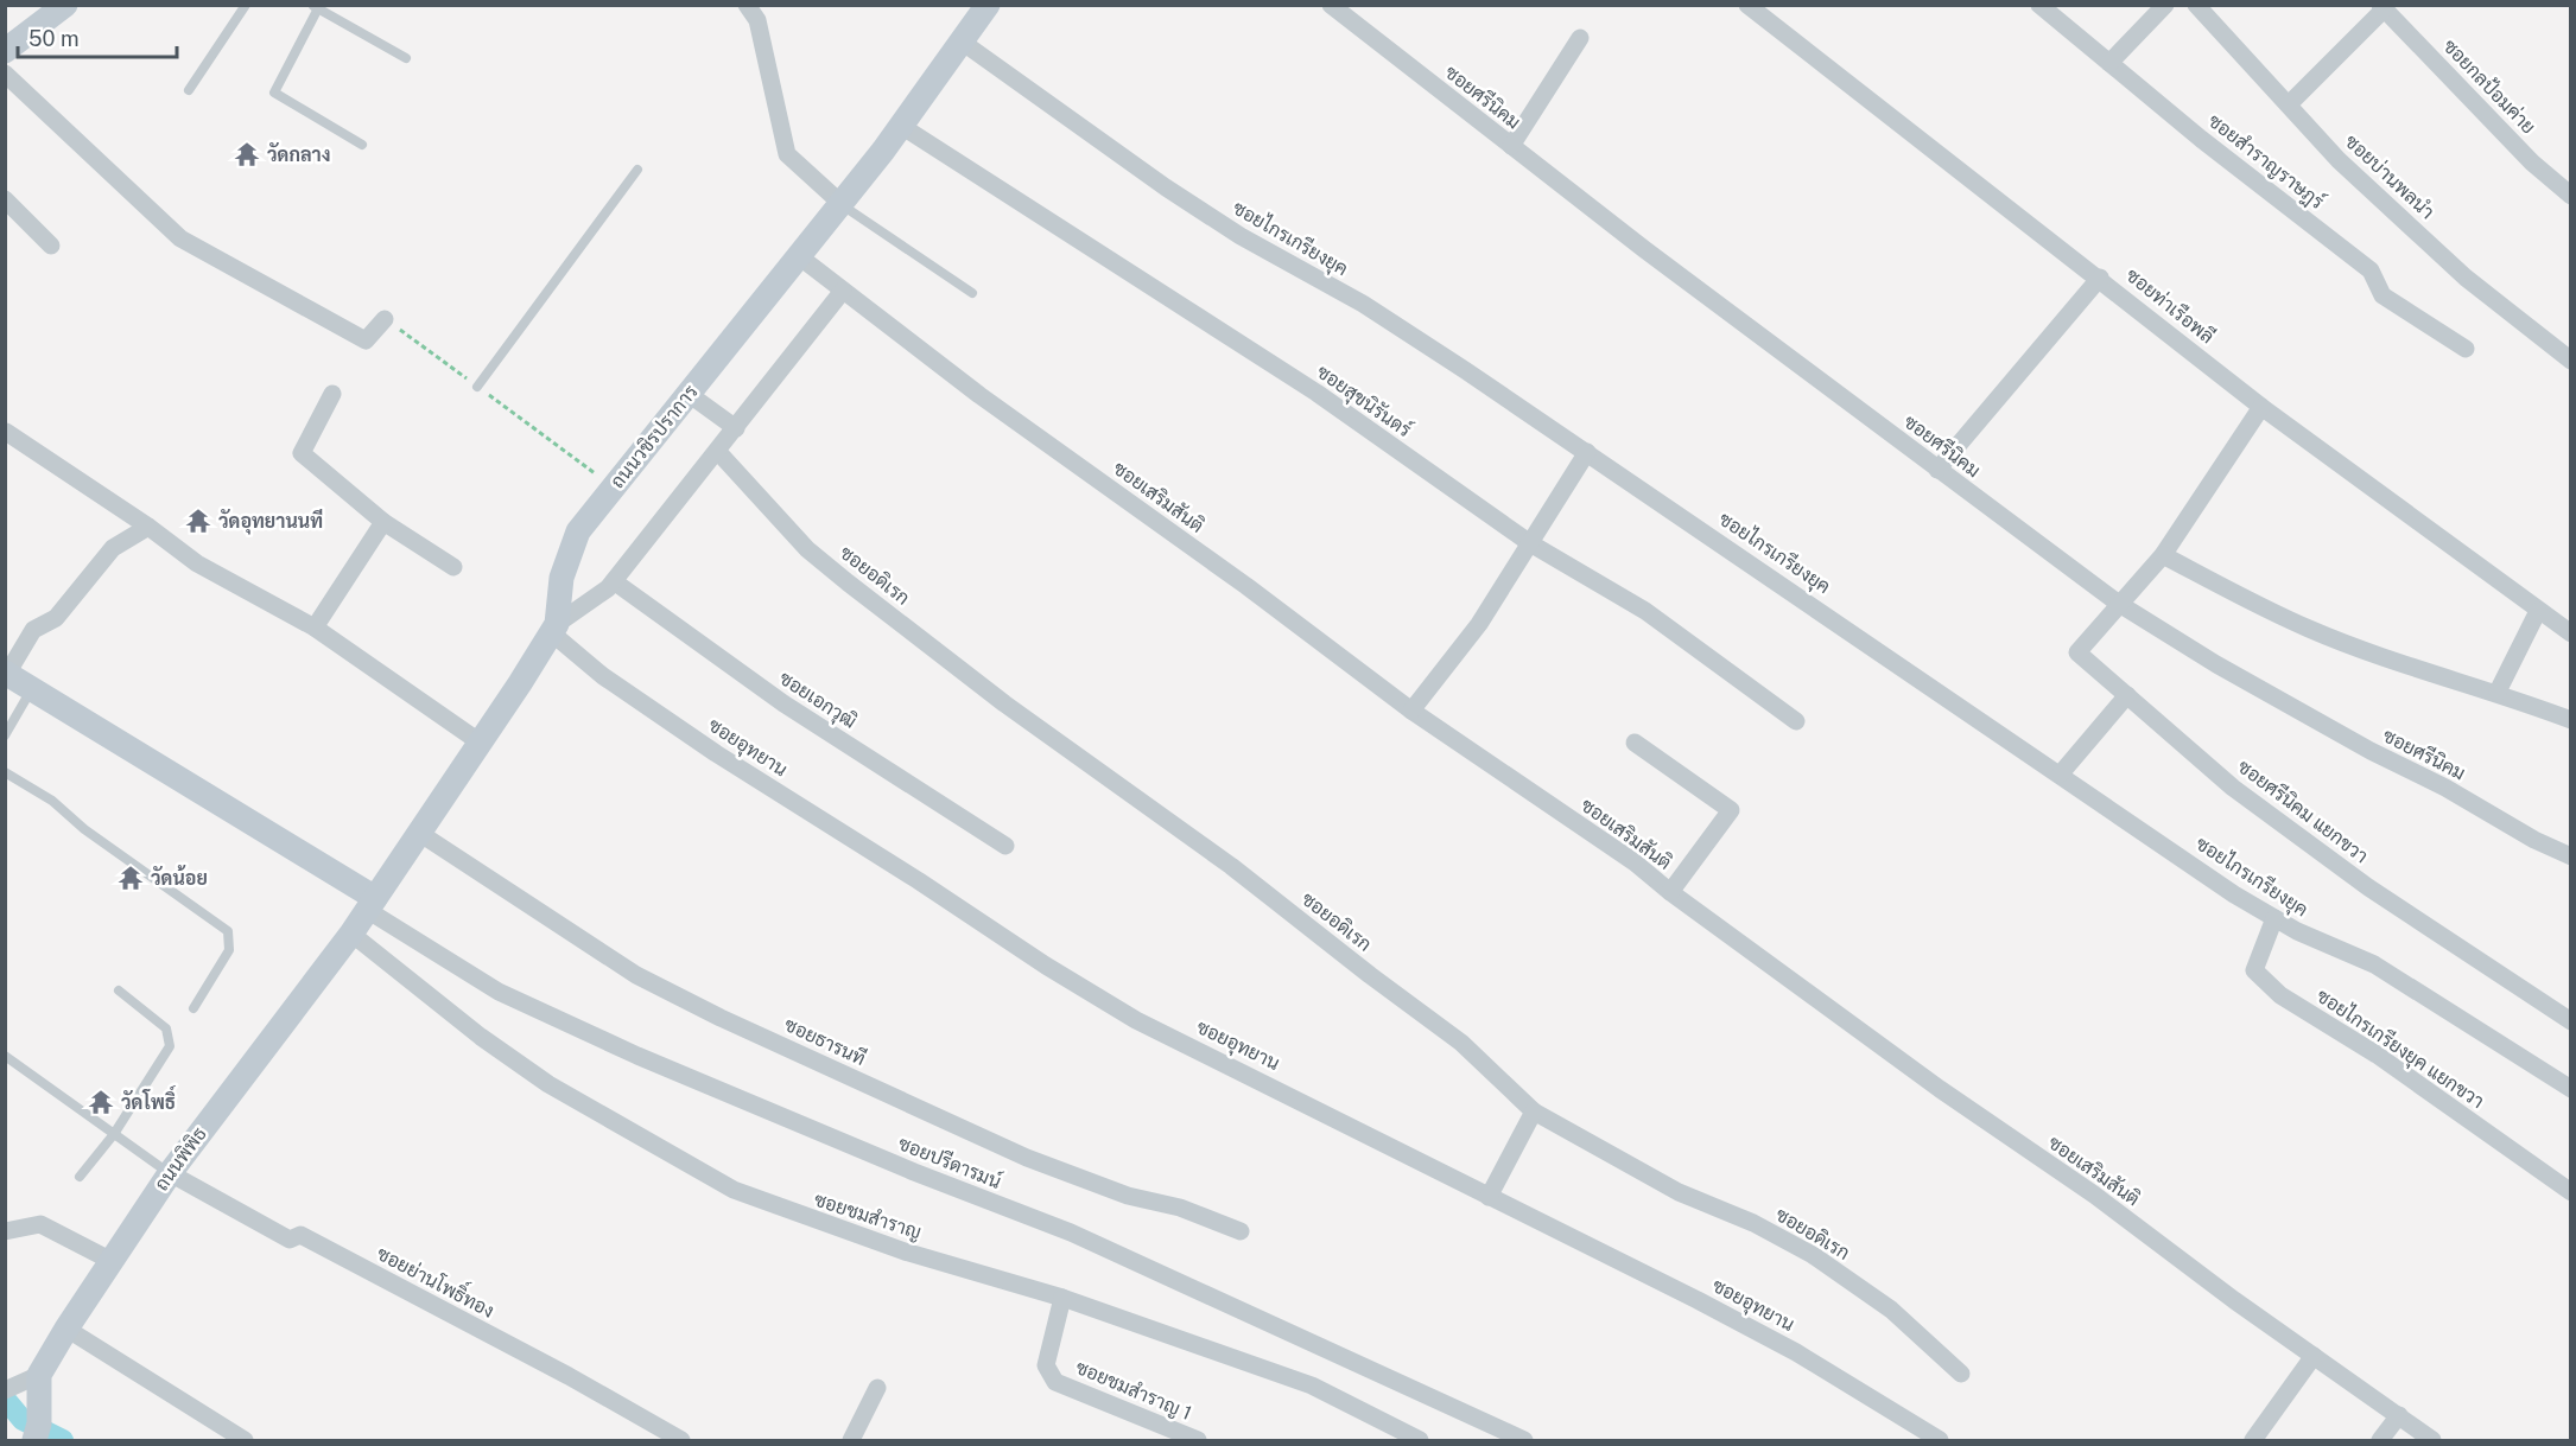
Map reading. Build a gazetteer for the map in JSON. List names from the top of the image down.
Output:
{
  "streets": {
    "street": [
      "ซอยกลป้อมค่าย",
      "ซอยศรีนิคม",
      "ซอยสำราญราษฎร์",
      "ซอยบ่านพลนำ",
      "ซอยไกรเกรียงยุค",
      "ซอยท่าเรือพลี",
      "ซอยสุขนิรันดร์",
      "ถนนวชิรปราการ",
      "ซอยเสริมสันติ",
      "ซอยอดิเรก",
      "ซอยเอกวุฒิ",
      "ซอยอุทยาน",
      "ซอยศรีนิคม แยกขวา",
      "ซอยธารนที",
      "ซอยไกรเกรียงยุค แยกขวา",
      "ถนนพิพิธ",
      "ซอยปรีดารมน์",
      "ซอยชมสำราญ",
      "ซอยย่านโพธิ์ทอง",
      "ซอยชมสำราญ 1"
    ]
  },
  "crossings": [
    ["ซอยศรีนิคม", "ซอยศรีนิคม แยกขวา"],
    ["ซอยไกรเกรียงยุค", "ถนนวชิรปราการ"],
    ["ซอยไกรเกรียงยุค", "ซอยไกรเกรียงยุค แยกขวา"],
    ["ซอยสุขนิรันดร์", "ถนนวชิรปราการ"],
    ["ถนนวชิรปราการ", "ซอยเสริมสันติ"],
    ["ถนนวชิรปราการ", "ซอยอุทยาน"],
    ["ถนนวชิรปราการ", "ซอยธารนที"],
    ["ถนนวชิรปราการ", "ถนนพิพิธ"],
    ["ถนนวชิรปราการ", "ซอยปรีดารมน์"],
    ["ถนนพิพิธ", "ซอยปรีดารมน์"],
    ["ถนนพิพิธ", "ซอยชมสำราญ"],
    ["ถนนพิพิธ", "ซอยย่านโพธิ์ทอง"],
    ["ซอยชมสำราญ", "ซอยชมสำราญ 1"]
  ],
  "places": {
    "temple": [
      "วัดกลาง",
      "วัดอุทยานนที",
      "วัดน้อย",
      "วัดโพธิ์"
    ]
  },
  "scale_bar": "50 m"
}
